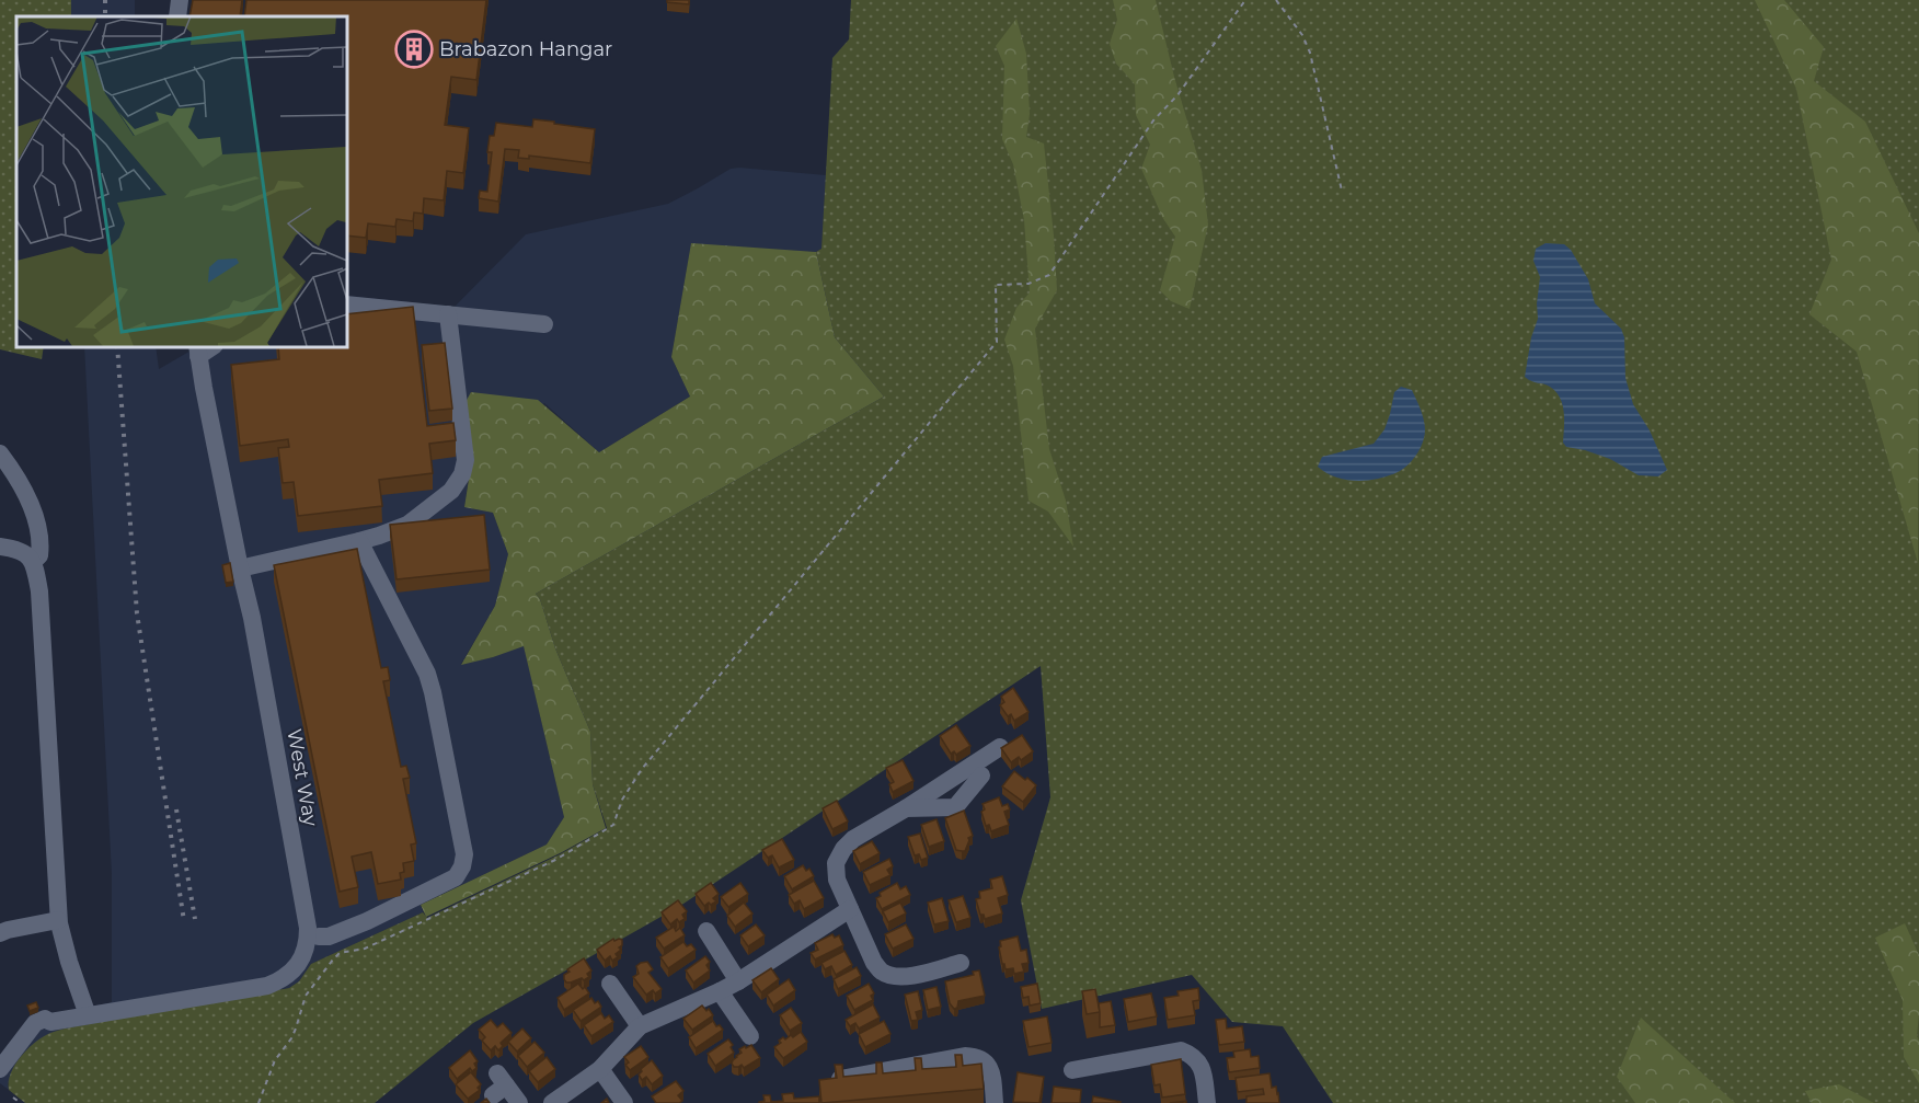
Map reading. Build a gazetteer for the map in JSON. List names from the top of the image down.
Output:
{
  "streets": {
    "street": ["West Way"]
  },
  "places": {
    "building": ["Brabazon Hangar"]
  }
}
